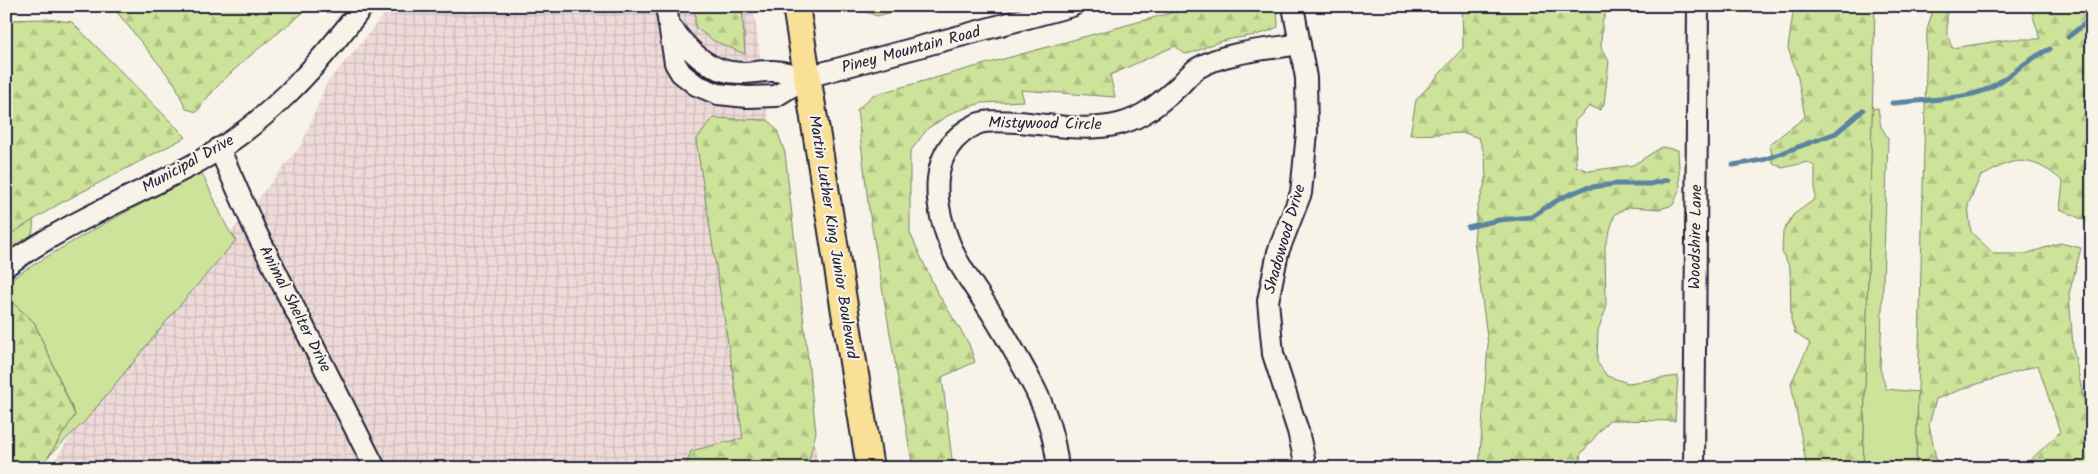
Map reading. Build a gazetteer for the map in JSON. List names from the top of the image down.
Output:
{
  "streets": {
    "main road": ["Martin Luther King Junior Boulevard"],
    "street": [
      "Piney Mountain Road",
      "Mistywood Circle",
      "Municipal Drive",
      "Woodshire Lane",
      "Shadowood Drive",
      "Animal Shelter Drive"
    ]
  },
  "crossings": [
    ["Piney Mountain Road", "Martin Luther King Junior Boulevard"],
    ["Mistywood Circle", "Shadowood Drive"],
    ["Municipal Drive", "Animal Shelter Drive"]
  ]
}
